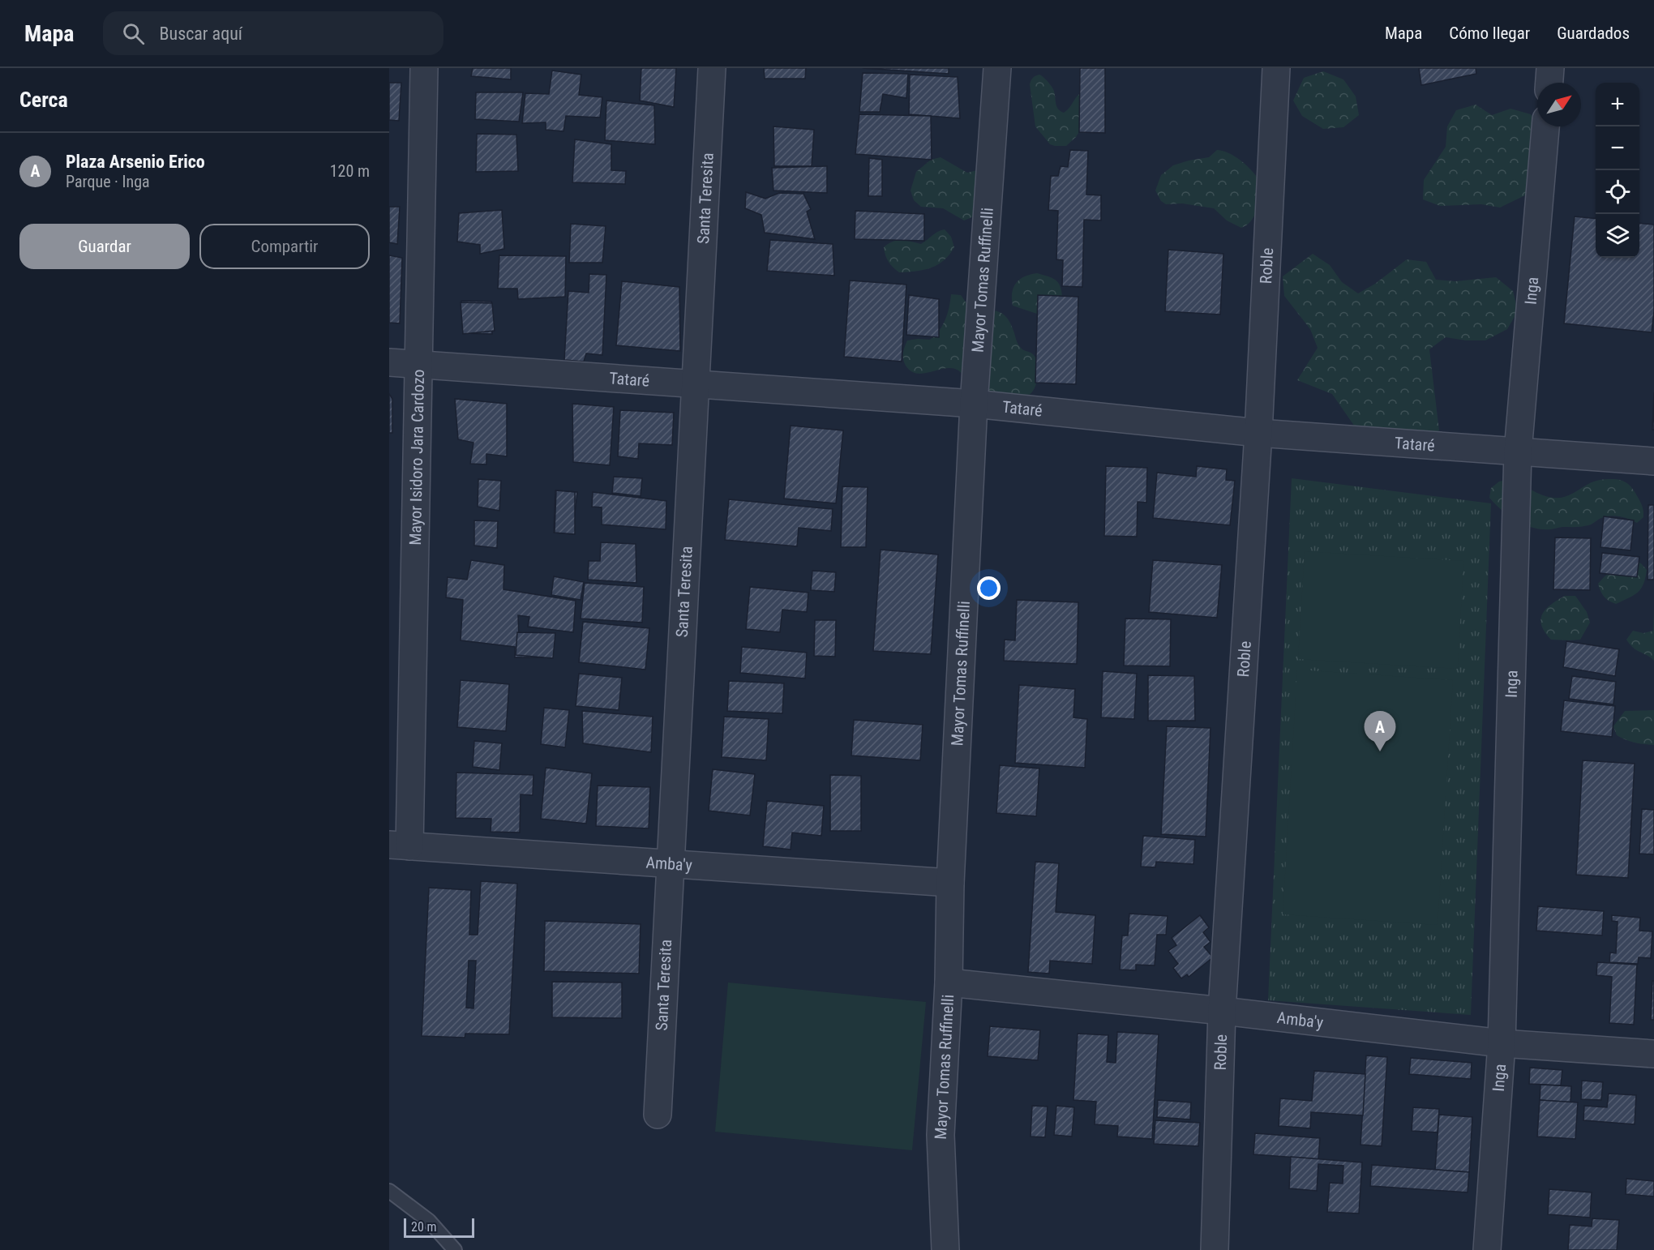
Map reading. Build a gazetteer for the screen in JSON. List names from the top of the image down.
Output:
{
  "streets": {
    "street": [
      "Santa Teresita",
      "Roble",
      "Mayor Tomas Ruffinelli",
      "Inga",
      "Tataré",
      "Mayor Isidoro Jara Cardozo",
      "Amba'y"
    ]
  },
  "crossings": [
    ["Santa Teresita", "Tataré"],
    ["Santa Teresita", "Amba'y"],
    ["Roble", "Tataré"],
    ["Roble", "Amba'y"],
    ["Mayor Tomas Ruffinelli", "Tataré"],
    ["Mayor Tomas Ruffinelli", "Amba'y"],
    ["Inga", "Tataré"],
    ["Inga", "Amba'y"],
    ["Tataré", "Mayor Isidoro Jara Cardozo"],
    ["Mayor Isidoro Jara Cardozo", "Amba'y"]
  ],
  "scale_bar": "20 m",
  "north": "top right",
  "page": {
    "header": "Mapa",
    "search": "Buscar aquí",
    "nav": ["Mapa", "Cómo llegar", "Guardados"],
    "heading": "Cerca",
    "map_buttons": ["+", "−"],
    "list": [
      {
        "mark": "A",
        "name": "Plaza Arsenio Erico",
        "note": "Parque · Inga",
        "value": "120 m"
      }
    ],
    "buttons": ["Guardar", "Compartir"],
    "pins": "A",
    "scale": "20 m"
  }
}
